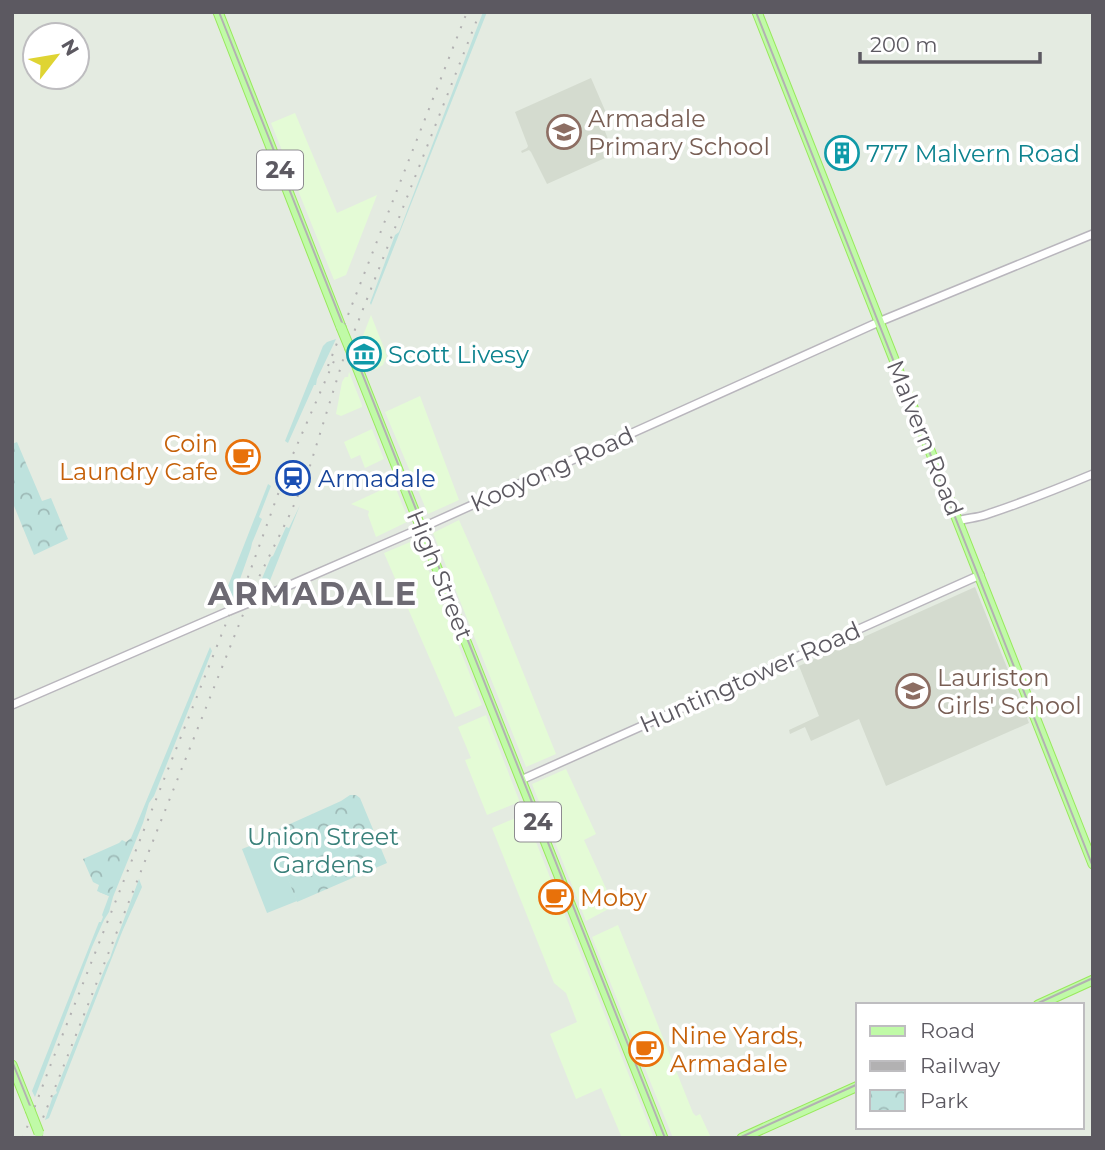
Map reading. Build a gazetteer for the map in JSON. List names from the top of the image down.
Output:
{
  "streets": {
    "main road": ["24", "Malvern Road", "High Street"],
    "street": ["Kooyong Road", "Huntingtower Road"]
  },
  "crossings": [
    ["Malvern Road", "Kooyong Road"],
    ["Malvern Road", "Huntingtower Road"],
    ["Kooyong Road", "High Street"],
    ["High Street", "Huntingtower Road"]
  ],
  "districts": ["ARMADALE"],
  "parks": ["Union Street Gardens"],
  "places": {
    "school or university": ["Armadale Primary School", "Lauriston Girls' School"],
    "building": ["777 Malvern Road"],
    "museum": ["Scott Livesy"],
    "cafe": ["Coin Laundry Cafe", "Moby", "Nine Yards, Armadale"],
    "station": ["Armadale"]
  },
  "legend": ["Road", "Railway", "Park"],
  "scale_bar": "200 m",
  "north": "top right"
}
